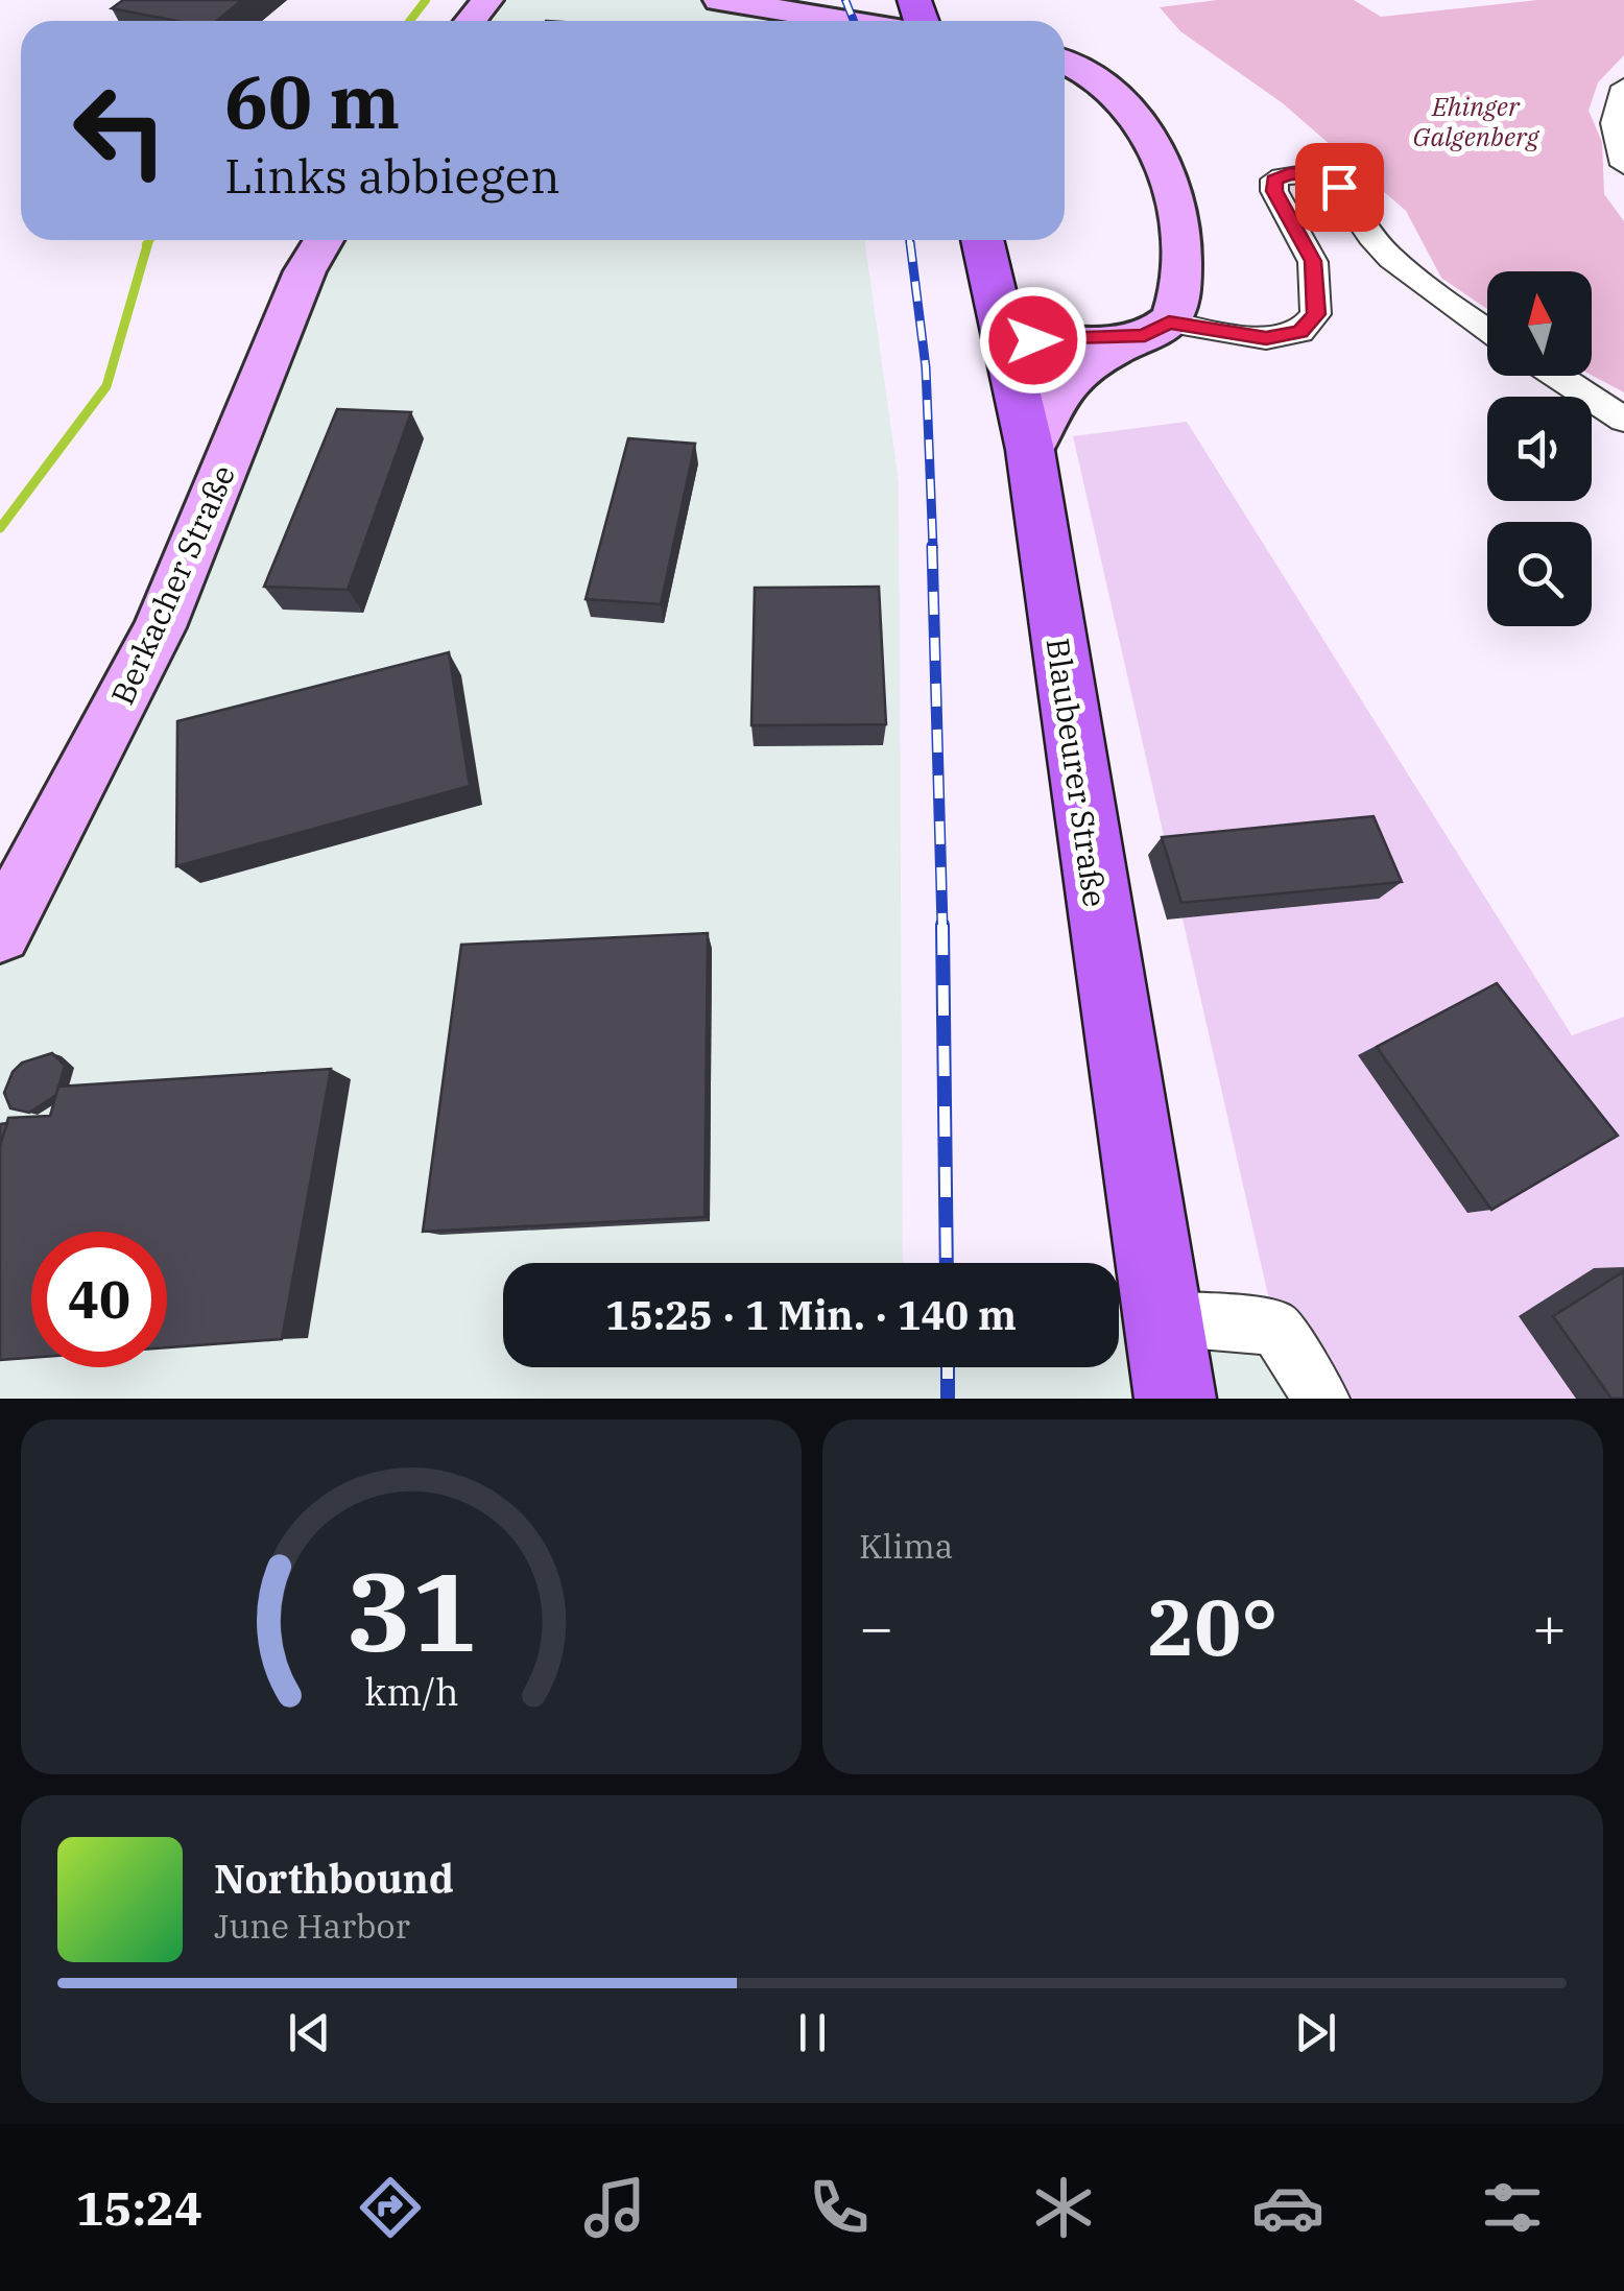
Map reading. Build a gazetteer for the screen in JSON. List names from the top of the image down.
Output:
{
  "streets": {
    "main road": ["Blaubeurer Straße"],
    "street": ["Berkacher Straße"]
  },
  "parks": ["Ehinger Galgenberg"],
  "north": "top",
  "page": {
    "turn": ["60 m", "Links abbiegen"],
    "limit": "40",
    "trip": "15:25 · 1 Min. · 140 m",
    "tile": "Klima",
    "heat": ["−", "20°", "+"],
    "song": ["Northbound", "June Harbor"],
    "tabs": "15:24",
    "gauge": ["31", "km/h"]
  }
}
